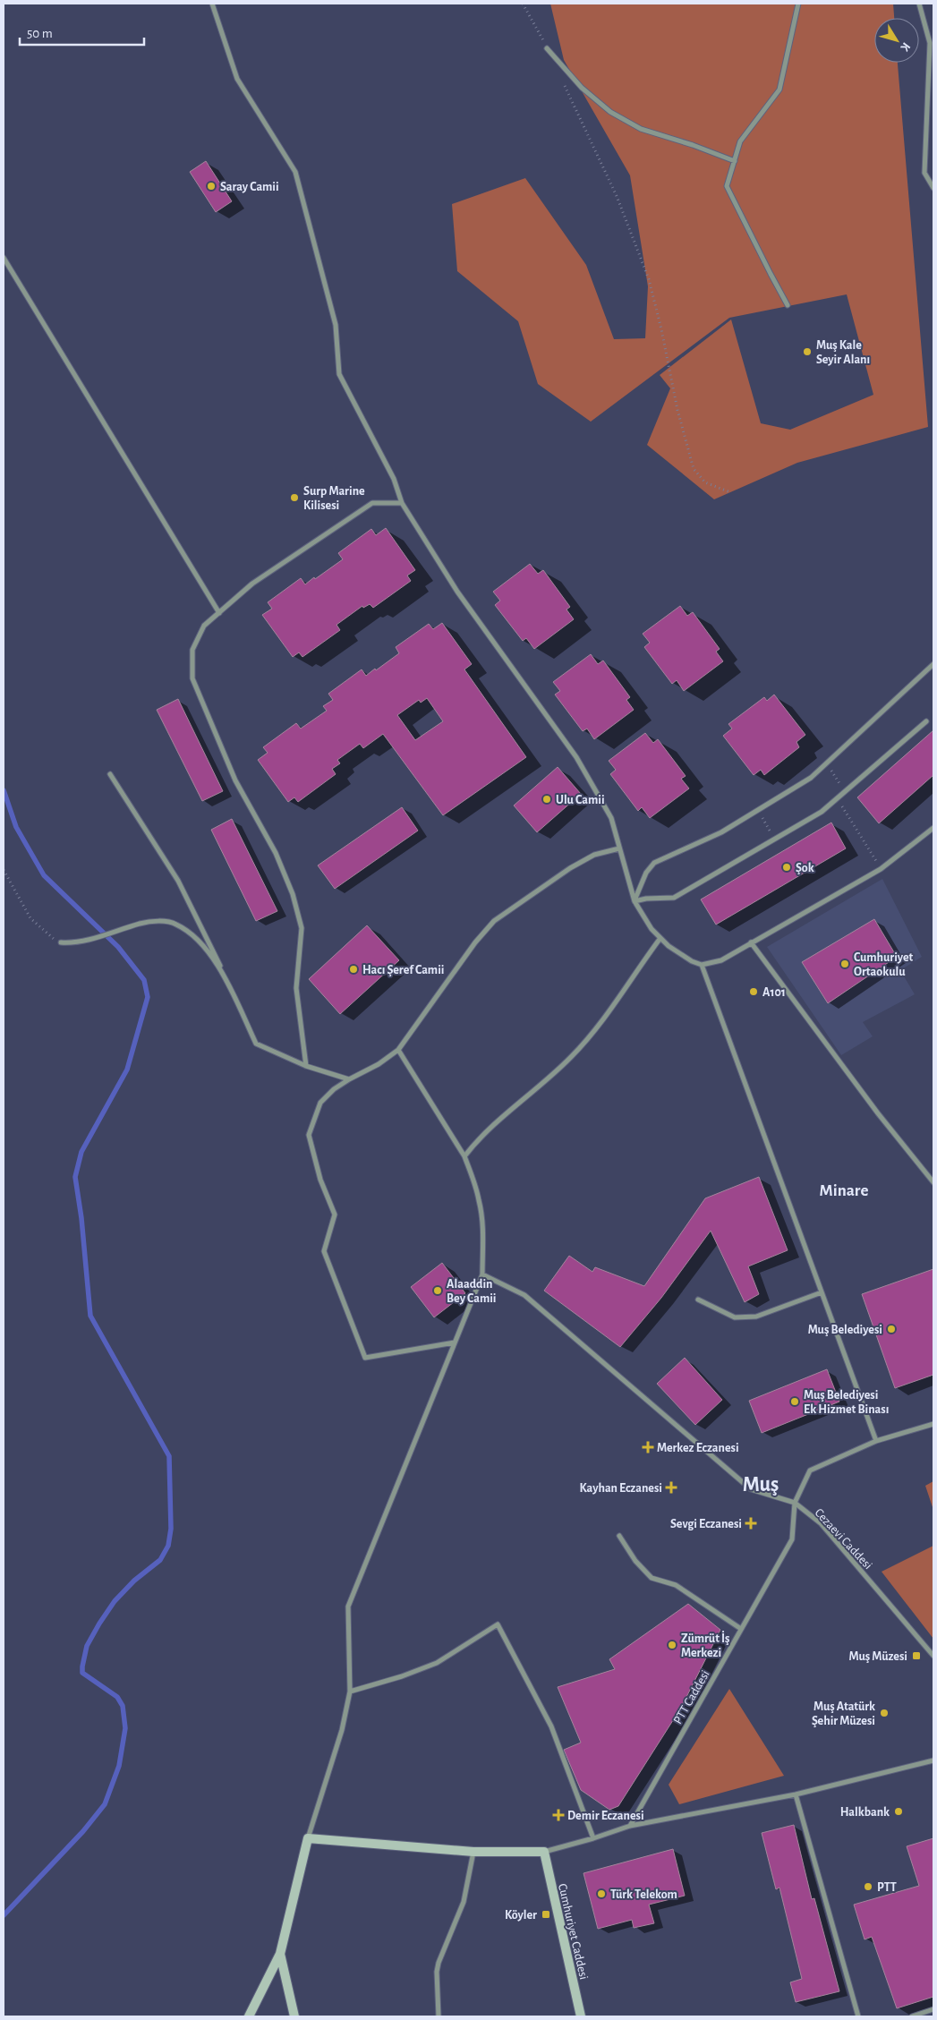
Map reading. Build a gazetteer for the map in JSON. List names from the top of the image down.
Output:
{
  "streets": {
    "street": ["Cezaevi Caddesi", "PTT Caddesi", "Cumhuriyet Caddesi"]
  },
  "crossings": [
    ["Cezaevi Caddesi", "PTT Caddesi"]
  ],
  "districts": ["Minare", "Muş"],
  "places": {
    "other": [
      "Saray Camii",
      "Muş Kale Seyir Alanı",
      "Surp Marine Kilisesi",
      "Ulu Camii",
      "Şok",
      "Cumhuriyet Ortaokulu",
      "Hacı Şeref Camii",
      "A101",
      "Alaaddin Bey Camii",
      "Muş Belediyesi",
      "Muş Belediyesi Ek Hizmet Binası",
      "Zümrüt İş Merkezi",
      "Muş Atatürk Şehir Müzesi",
      "Halkbank",
      "PTT",
      "Türk Telekom"
    ],
    "health": [
      "Merkez Eczanesi",
      "Kayhan Eczanesi",
      "Sevgi Eczanesi",
      "Demir Eczanesi"
    ],
    "transit": ["Muş Müzesi", "Köyler"]
  },
  "scale_bar": "50 m",
  "north": "bottom right"
}
